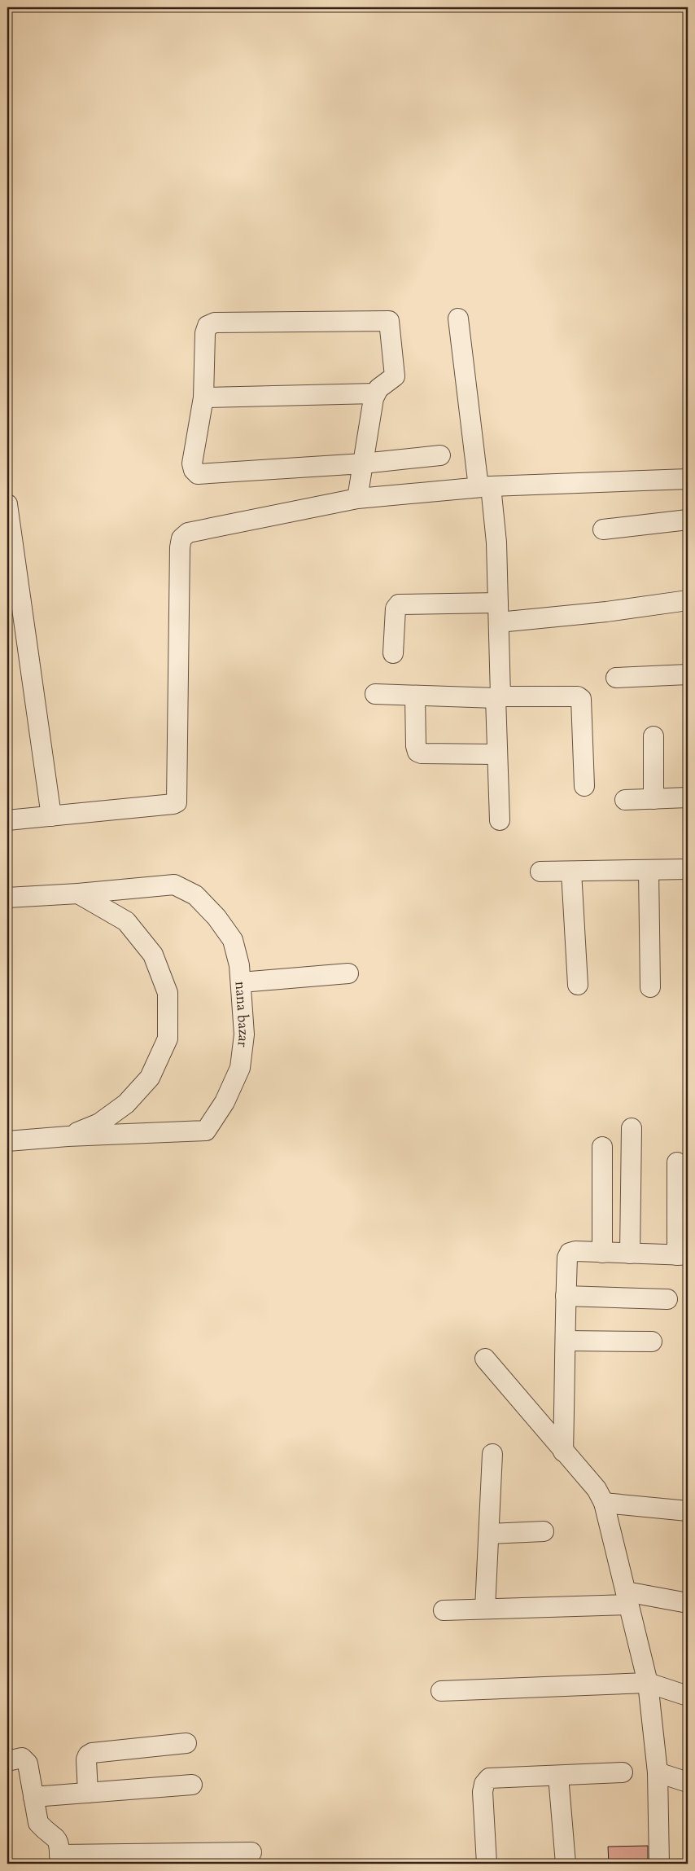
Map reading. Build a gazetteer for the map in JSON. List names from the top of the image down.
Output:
{
  "streets": {
    "street": ["nana bazar"]
  }
}
